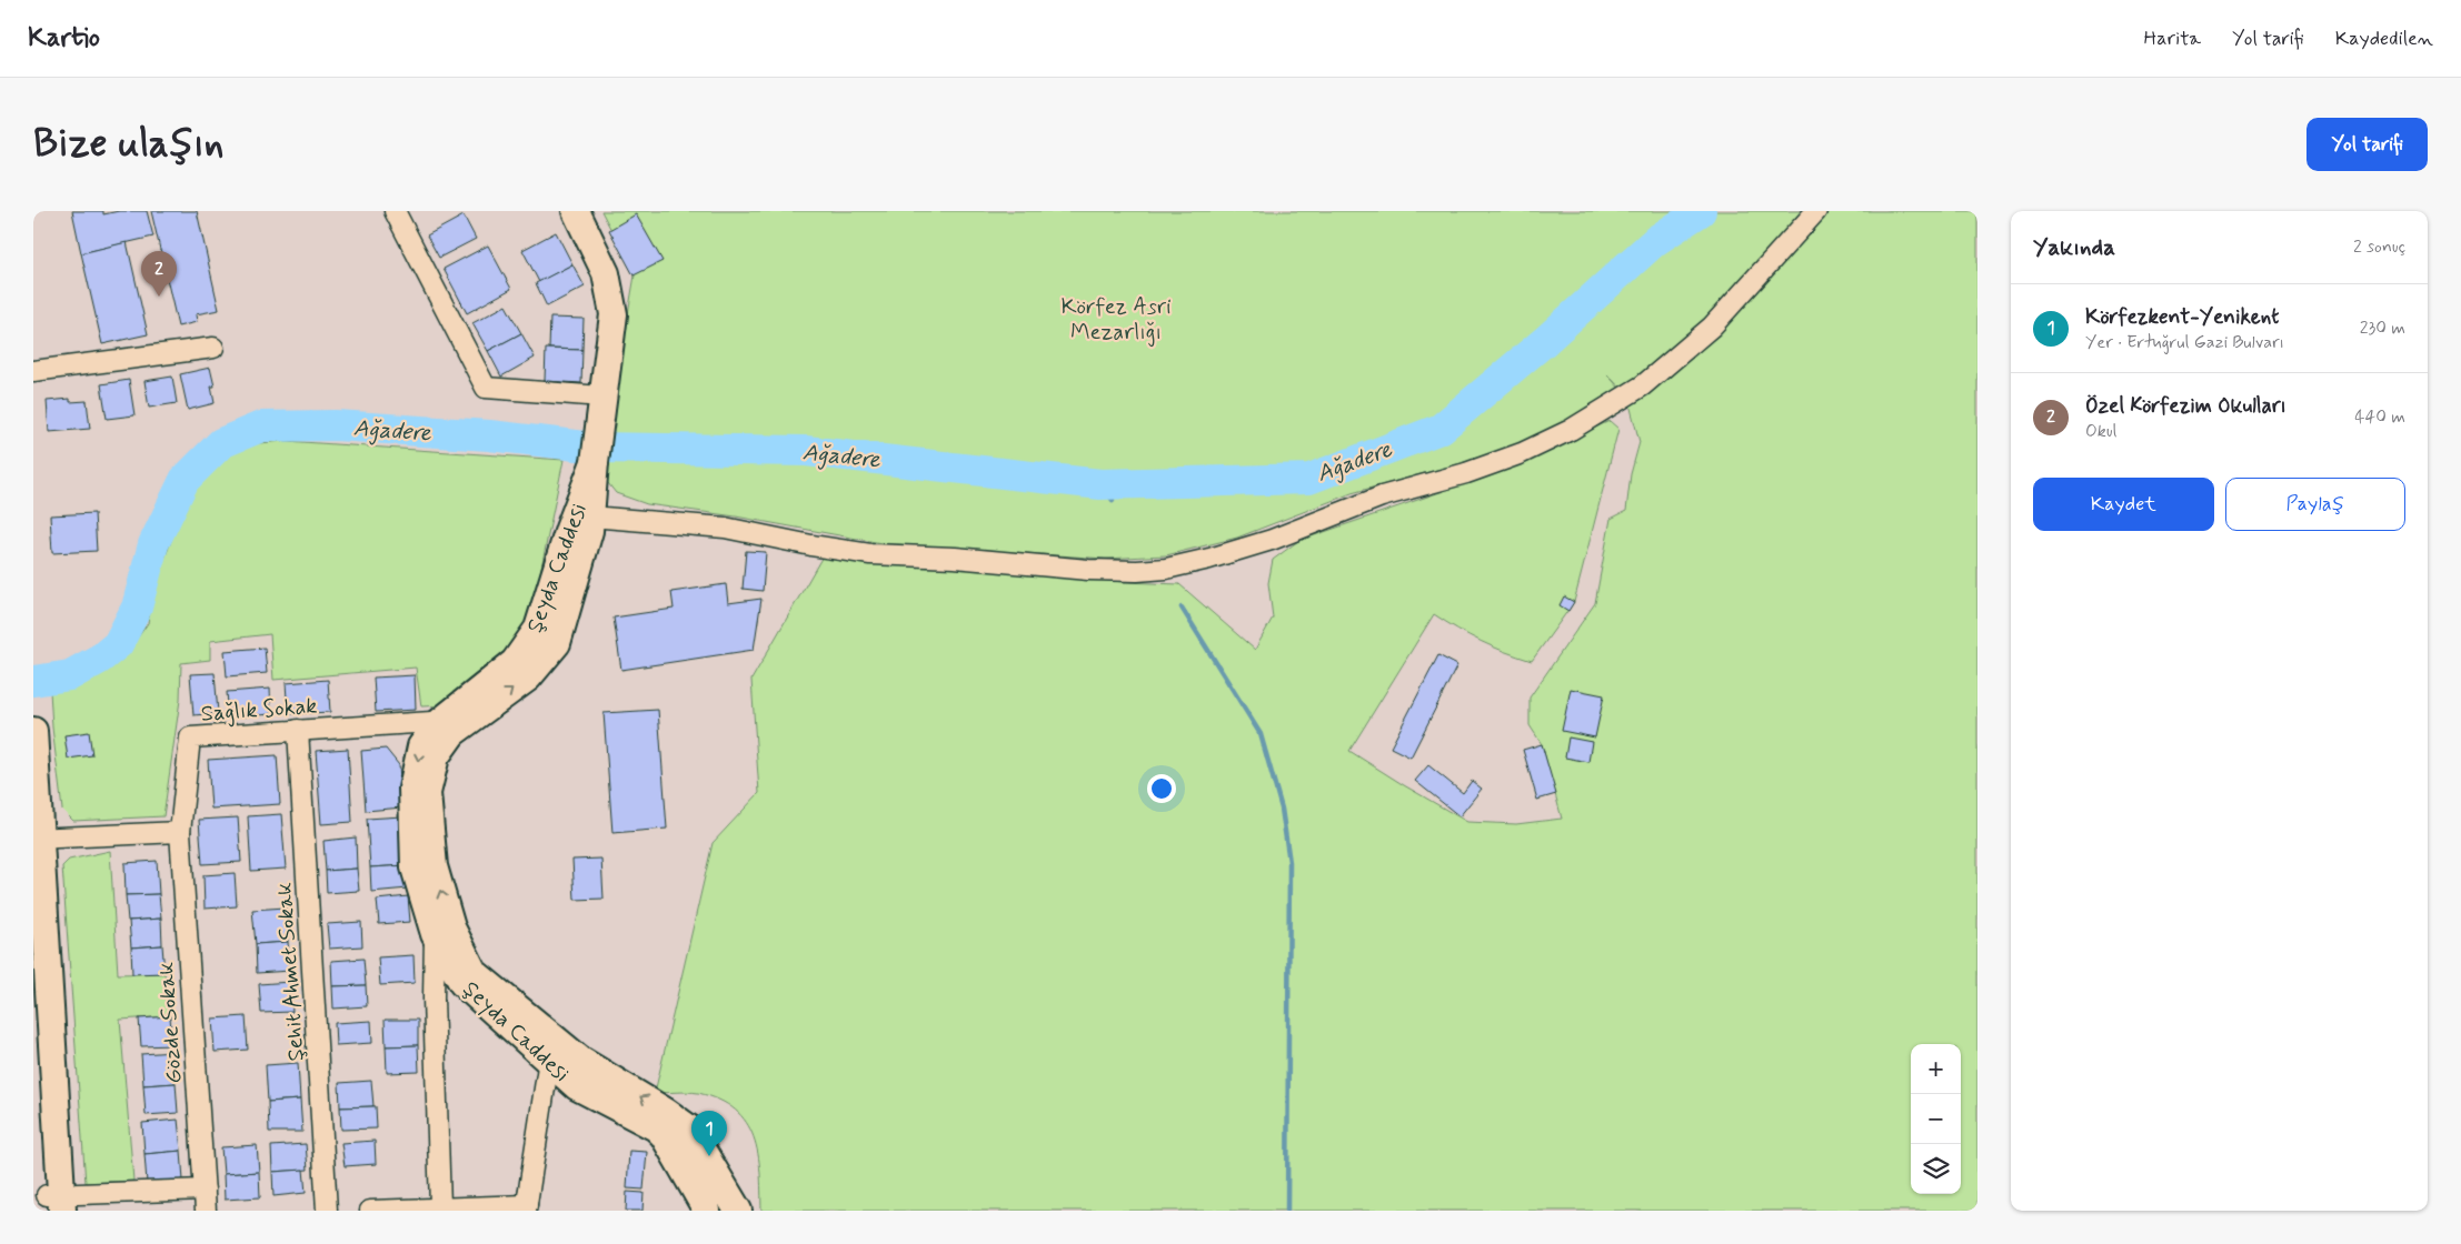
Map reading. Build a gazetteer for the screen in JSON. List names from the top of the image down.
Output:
{
  "streets": {
    "main road": ["Şeyda Caddesi"],
    "street": ["Sağlık Sokak", "Şehit Ahmet Sokak", "Gözde Sokak"]
  },
  "crossings": [
    ["Şeyda Caddesi", "Sağlık Sokak"],
    ["Sağlık Sokak", "Şehit Ahmet Sokak"],
    ["Sağlık Sokak", "Gözde Sokak"]
  ],
  "water": ["Ağadere"],
  "parks": ["Körfez Asri Mezarlığı"],
  "page": {
    "header": "Kartio",
    "nav": ["Harita", "Yol tarifi", "Kaydedilen"],
    "buttons": [
      "Yol tarifi",
      ["Kaydet", "Paylaş"]
    ],
    "title": "Bize ulaşın",
    "heading": ["Yakında", "2 sonuç"],
    "pins": ["2", "1"],
    "list": [
      {
        "mark": "1",
        "name": "Körfezkent-Yenikent",
        "note": "Yer · Ertuğrul Gazi Bulvarı",
        "value": "230 m"
      },
      {
        "mark": "2",
        "name": "Özel Körfezim Okulları",
        "note": "Okul",
        "value": "440 m"
      }
    ],
    "map_buttons": ["+", "−"]
  }
}
